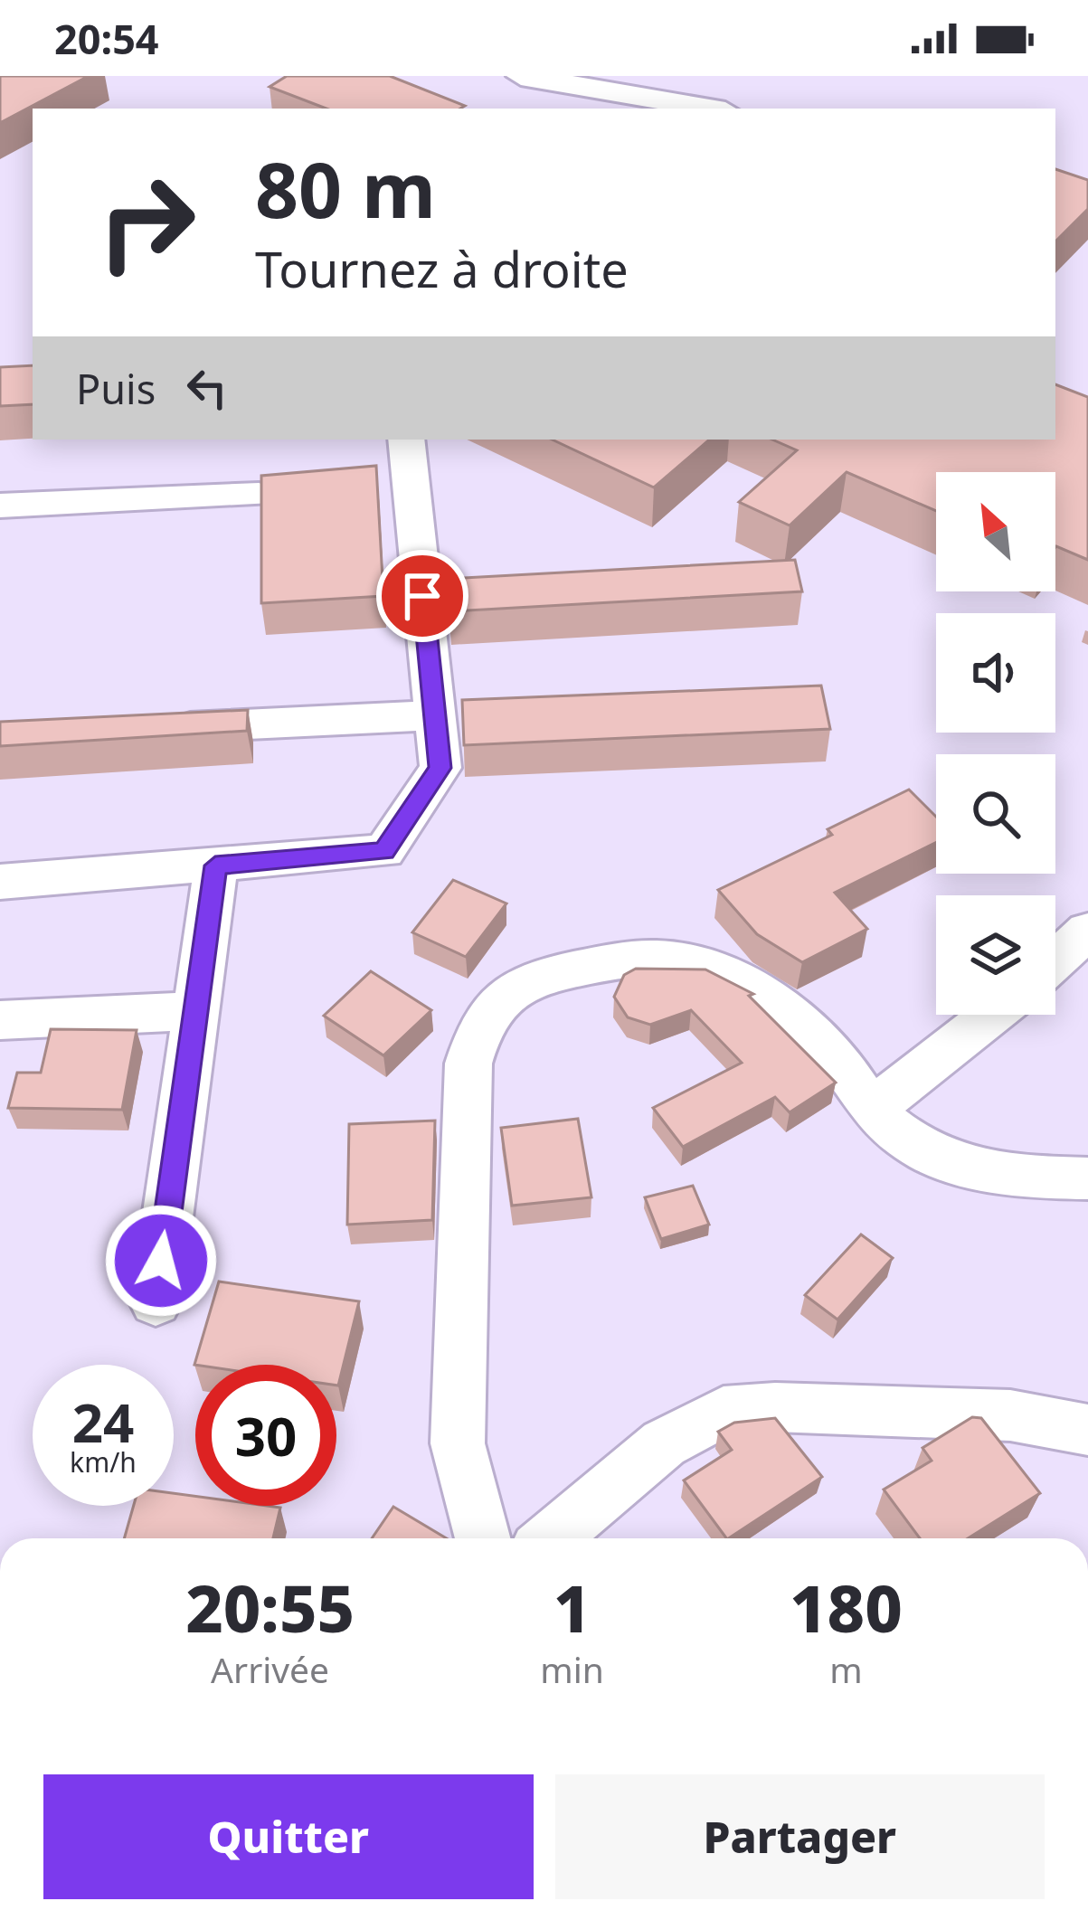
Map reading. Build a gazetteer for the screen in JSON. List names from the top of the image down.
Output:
{
  "north": "top left",
  "page": {
    "status": "20:54",
    "turn": ["80 m", "Tournez à droite"],
    "then": "Puis",
    "speed": "24 km/h",
    "limit": "30",
    "eta": [
      "20:55",
      "Arrivée",
      "1",
      "min",
      "180",
      "m"
    ],
    "buttons": ["Quitter", "Partager"]
  }
}
